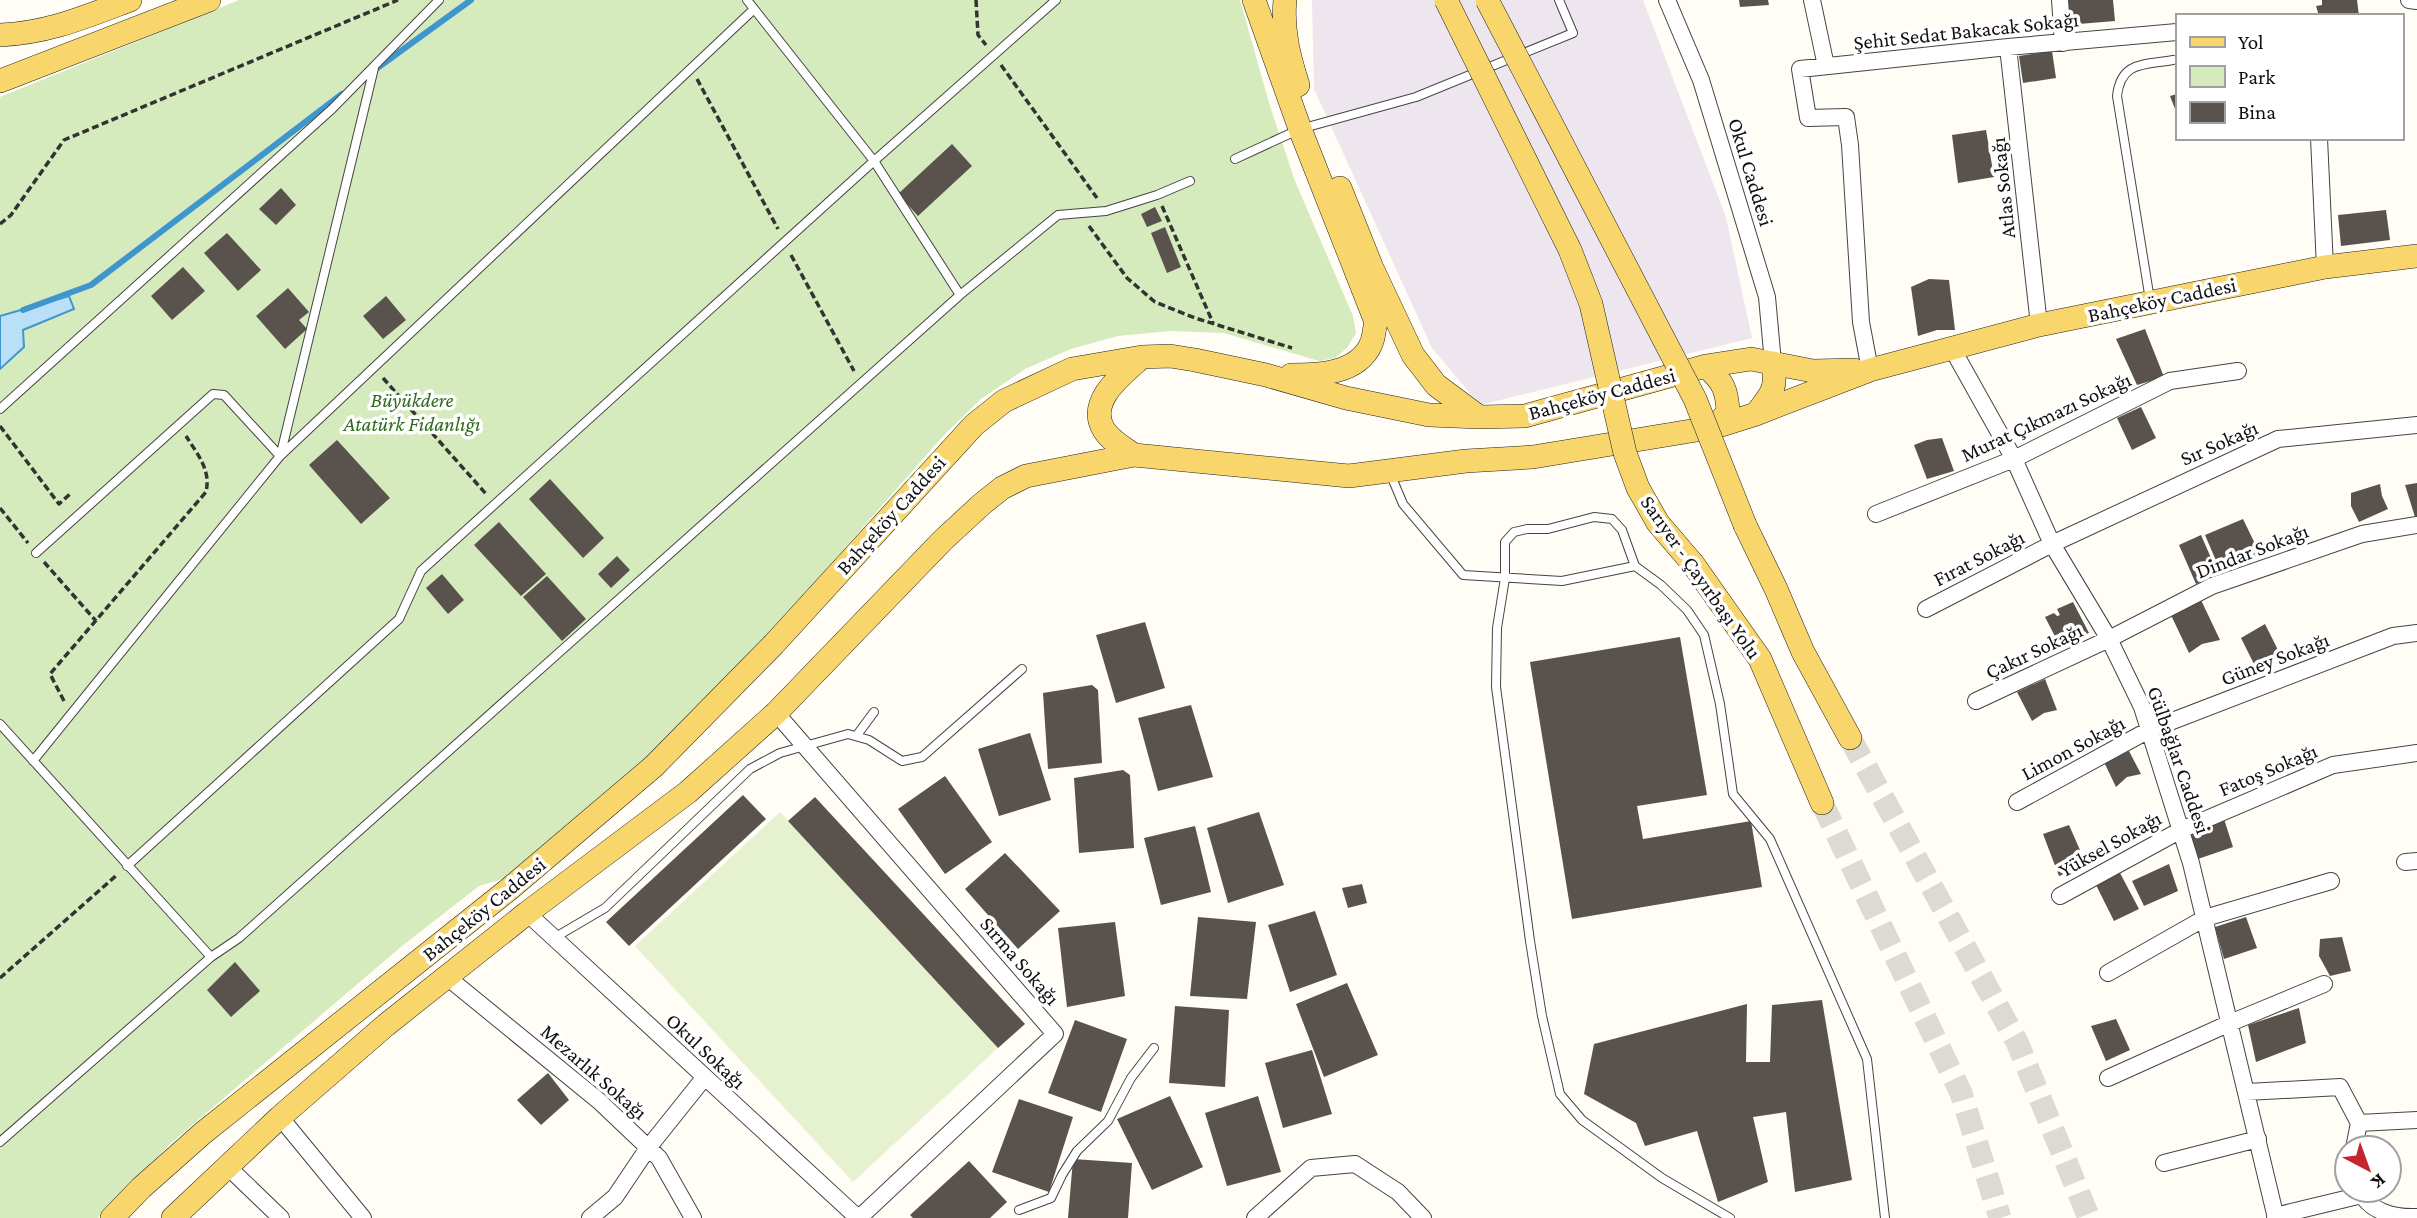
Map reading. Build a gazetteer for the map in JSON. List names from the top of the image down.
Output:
{
  "streets": {
    "main road": ["Bahçeköy Caddesi", "Sarıyer - Çayırbaşı Yolu"],
    "street": [
      "Şehit Sedat Bakacak Sokağı",
      "Okul Caddesi",
      "Atlas Sokağı",
      "Murat Çıkmazı Sokağı",
      "Sır Sokağı",
      "Dindar Sokağı",
      "Fırat Sokağı",
      "Çakır Sokağı",
      "Güney Sokağı",
      "Limon Sokağı",
      "Gülbağlar Caddesi",
      "Fatoş Sokağı",
      "Yüksel Sokağı",
      "Sırma Sokağı",
      "Okul Sokağı",
      "Mezarlık Sokağı"
    ]
  },
  "crossings": [
    ["Şehit Sedat Bakacak Sokağı", "Atlas Sokağı"],
    ["Şehit Sedat Bakacak Sokağı", "Bahçeköy Caddesi"],
    ["Okul Caddesi", "Bahçeköy Caddesi"],
    ["Atlas Sokağı", "Bahçeköy Caddesi"],
    ["Bahçeköy Caddesi", "Gülbağlar Caddesi"],
    ["Bahçeköy Caddesi", "Sırma Sokağı"],
    ["Bahçeköy Caddesi", "Okul Sokağı"],
    ["Bahçeköy Caddesi", "Mezarlık Sokağı"],
    ["Murat Çıkmazı Sokağı", "Gülbağlar Caddesi"],
    ["Sır Sokağı", "Fırat Sokağı"],
    ["Sır Sokağı", "Gülbağlar Caddesi"],
    ["Dindar Sokağı", "Çakır Sokağı"],
    ["Dindar Sokağı", "Gülbağlar Caddesi"],
    ["Fırat Sokağı", "Gülbağlar Caddesi"],
    ["Çakır Sokağı", "Gülbağlar Caddesi"],
    ["Güney Sokağı", "Limon Sokağı"],
    ["Güney Sokağı", "Gülbağlar Caddesi"],
    ["Limon Sokağı", "Gülbağlar Caddesi"],
    ["Gülbağlar Caddesi", "Fatoş Sokağı"],
    ["Gülbağlar Caddesi", "Yüksel Sokağı"],
    ["Fatoş Sokağı", "Yüksel Sokağı"],
    ["Sırma Sokağı", "Okul Sokağı"]
  ],
  "parks": ["Büyükdere Atatürk Fidanlığı"],
  "legend": ["Yol", "Park", "Bina"],
  "north": "bottom right"
}
